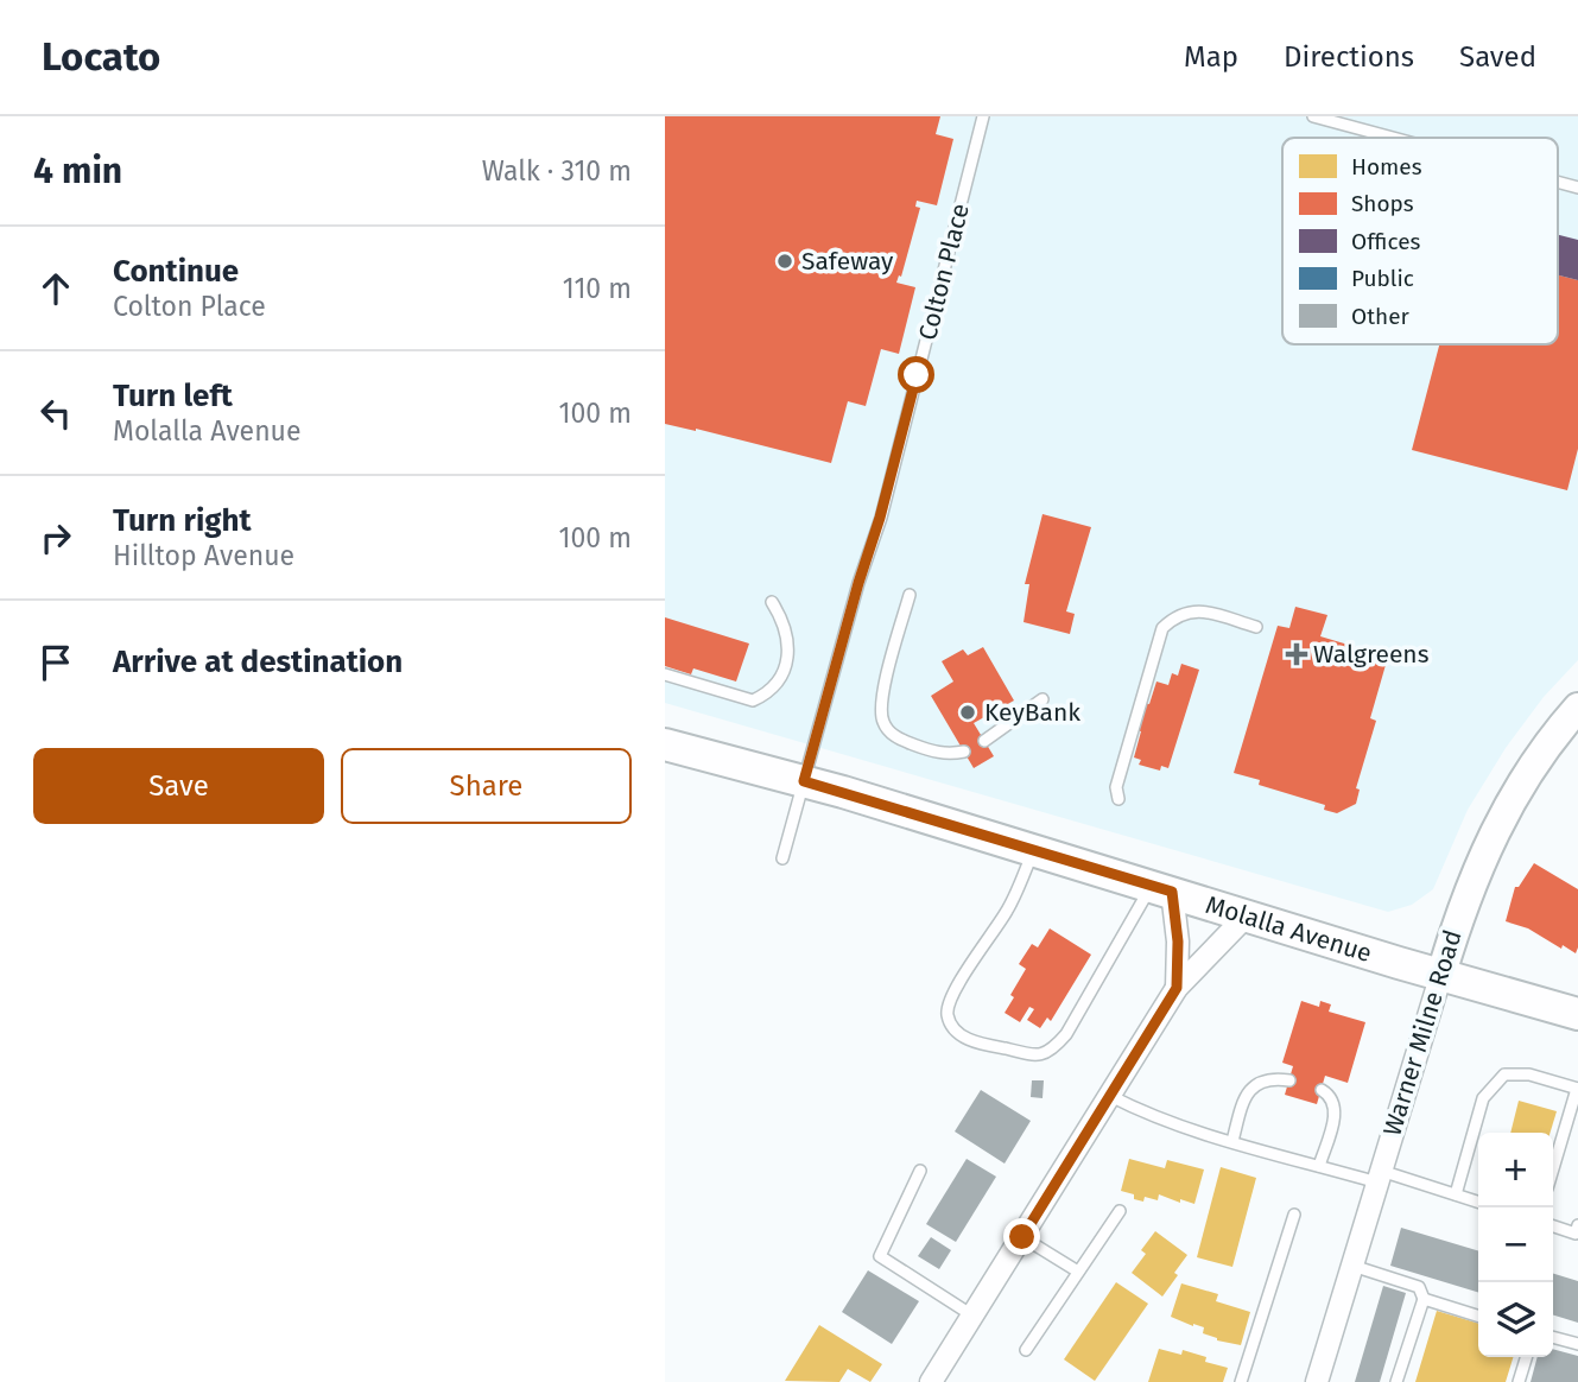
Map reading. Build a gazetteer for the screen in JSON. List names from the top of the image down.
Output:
{
  "streets": {
    "main road": ["Molalla Avenue"],
    "street": ["Warner Milne Road"],
    "lane": ["Colton Place"]
  },
  "crossings": [
    ["Colton Place", "Molalla Avenue"],
    ["Molalla Avenue", "Warner Milne Road"]
  ],
  "places": {
    "other": ["Safeway", "KeyBank"],
    "health": ["Walgreens"]
  },
  "legend": [
    "Homes",
    "Shops",
    "Offices",
    "Public",
    "Other"
  ],
  "page": {
    "header": "Locato",
    "nav": ["Map", "Directions", "Saved"],
    "heading": ["4 min", "Walk · 310 m"],
    "list": [
      ["Continue", "Colton Place", "110 m"],
      ["Turn left", "Molalla Avenue", "100 m"],
      ["Turn right", "Hilltop Avenue", "100 m"],
      "Arrive at destination"
    ],
    "buttons": ["Save", "Share"],
    "map_buttons": ["+", "−"]
  }
}
